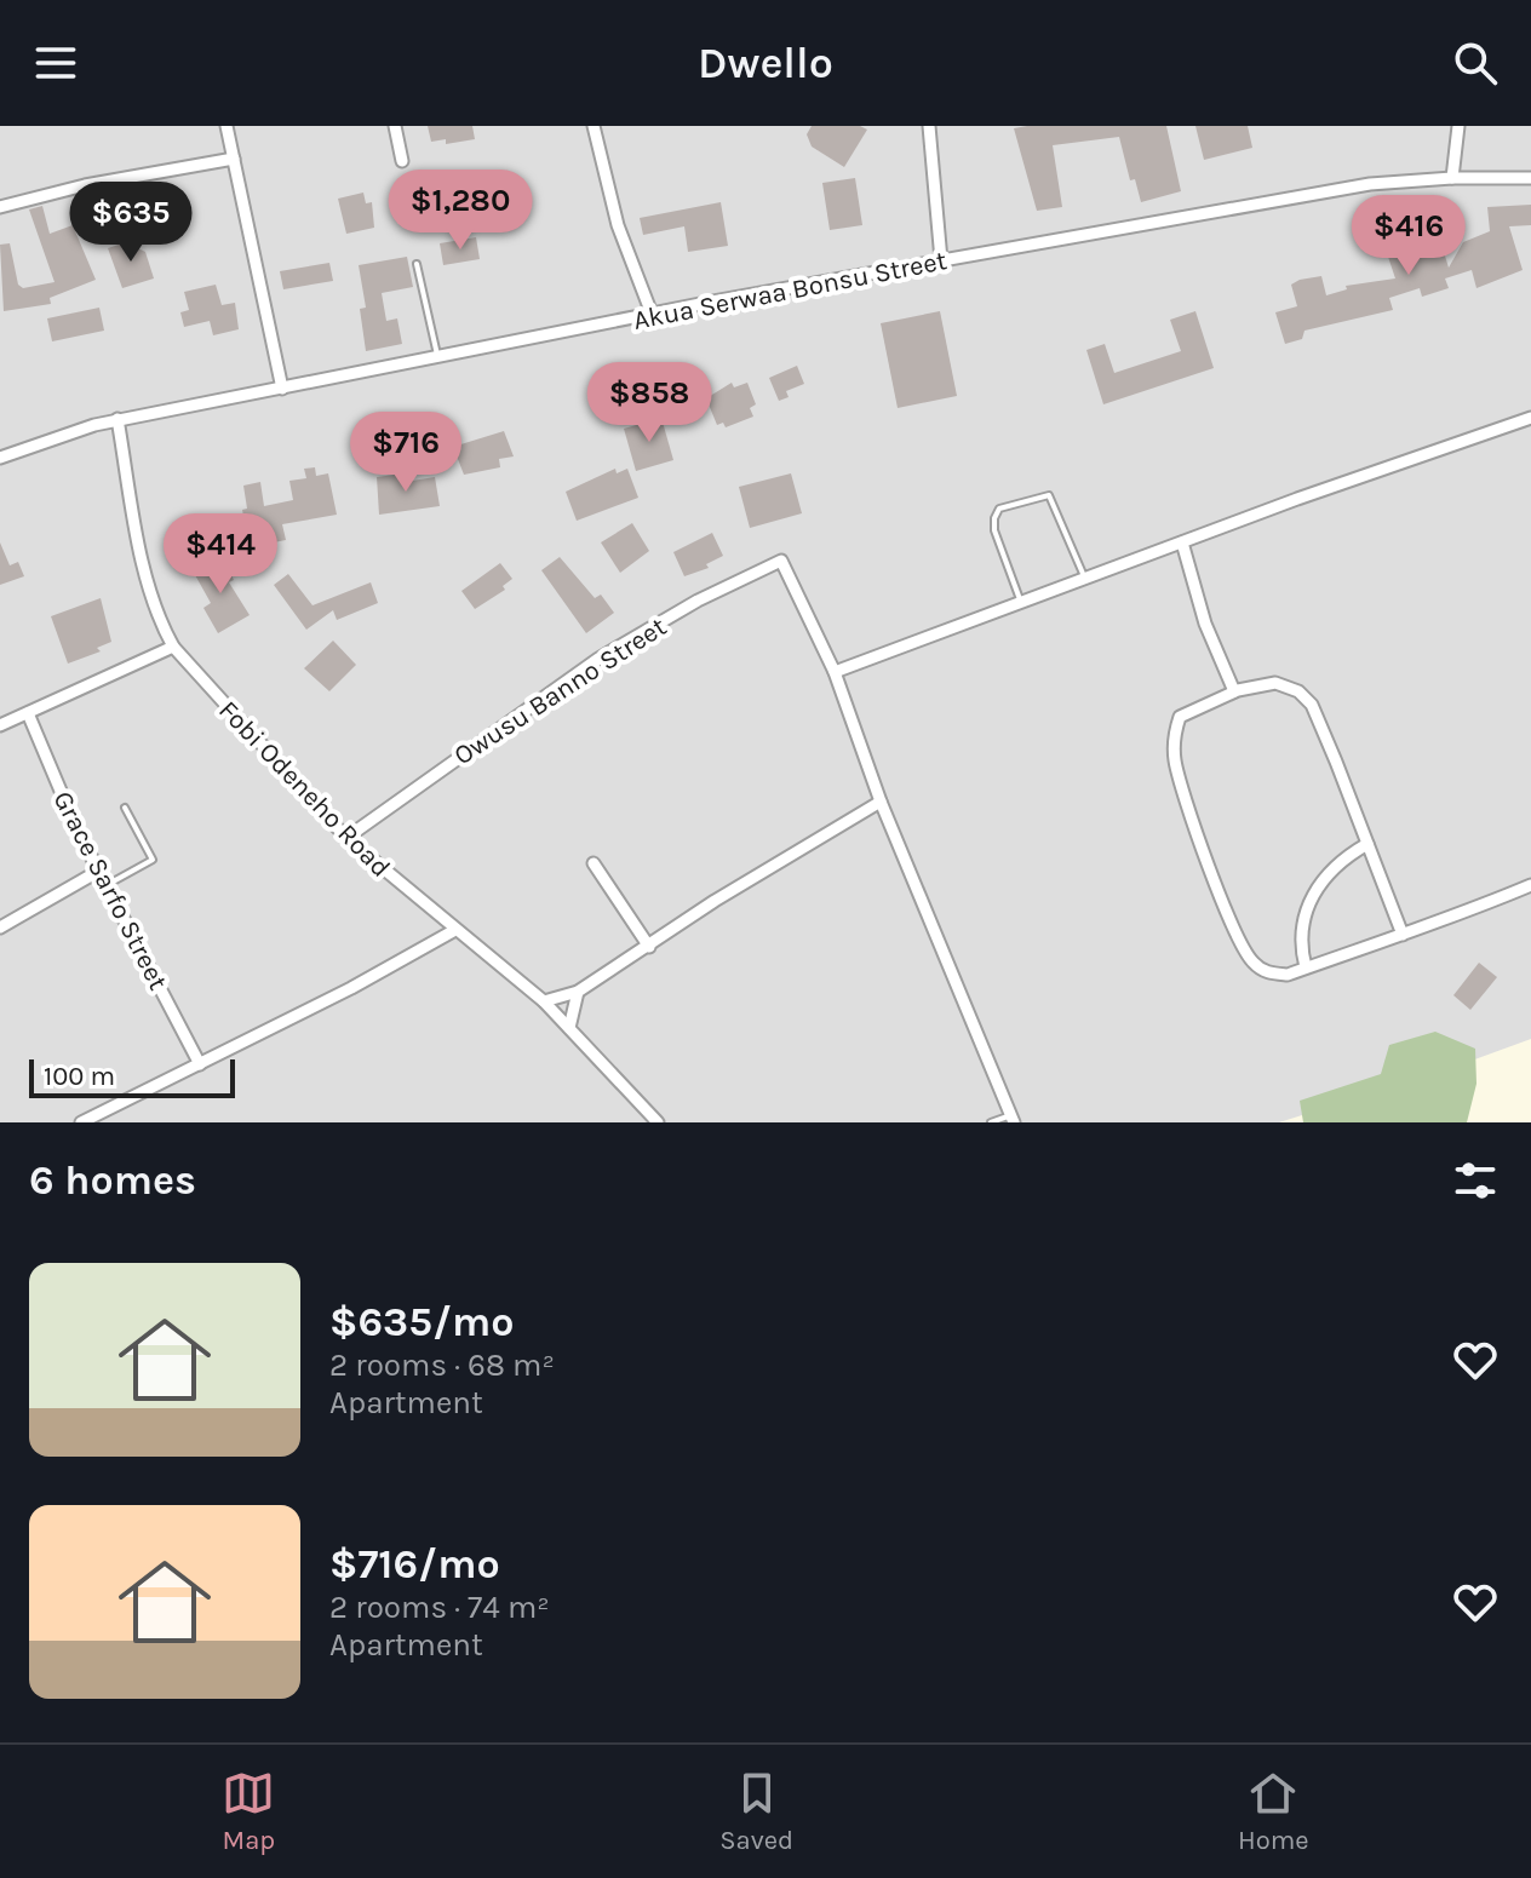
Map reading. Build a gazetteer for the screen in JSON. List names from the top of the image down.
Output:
{
  "streets": {
    "street": [
      "Akua Serwaa Bonsu Street",
      "Owusu Banno Street",
      "Fobi Odeneho Road",
      "Grace Sarfo Street"
    ]
  },
  "crossings": [
    ["Akua Serwaa Bonsu Street", "Fobi Odeneho Road"],
    ["Owusu Banno Street", "Fobi Odeneho Road"]
  ],
  "scale_bar": "100 m",
  "page": {
    "header": "Dwello",
    "price": [
      "$1,280",
      "$635",
      "$416",
      "$858",
      "$716",
      "$414"
    ],
    "scale": "100 m",
    "heading": "6 homes",
    "list": [
      {
        "name": "$635/mo",
        "note": "2 rooms · 68 m² · Apartment"
      },
      {
        "name": "$716/mo",
        "note": "2 rooms · 74 m² · Apartment"
      }
    ],
    "tabs": ["Map", "Saved", "Home"]
  }
}
